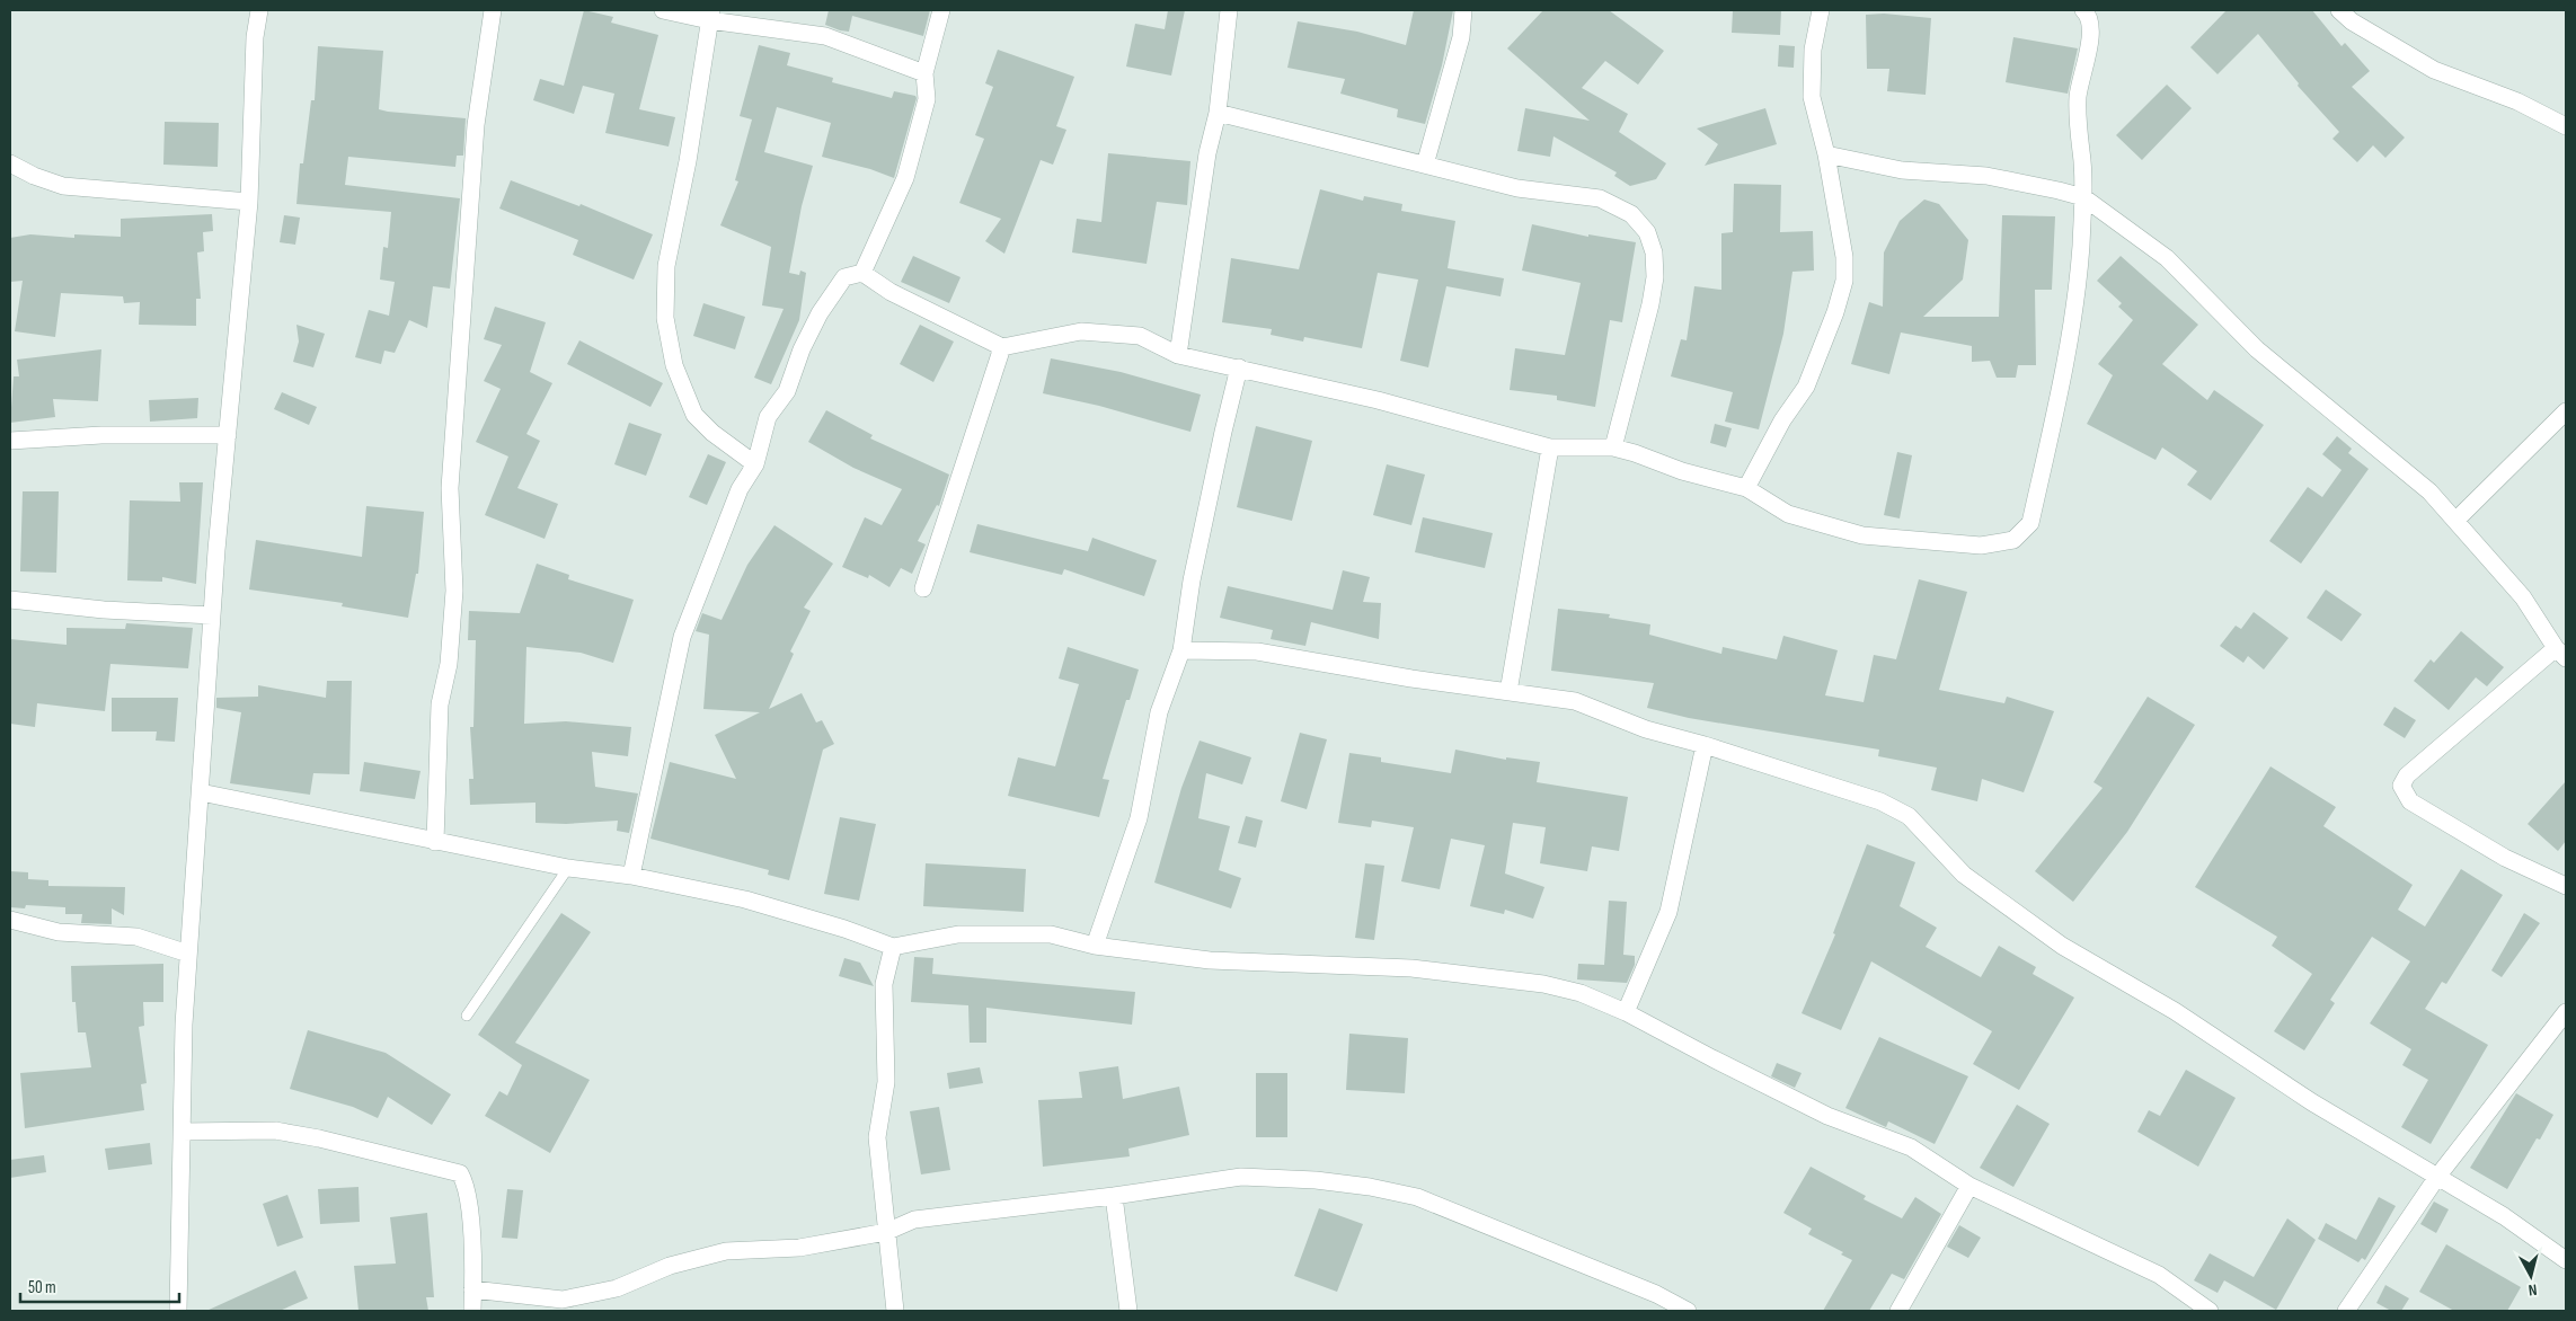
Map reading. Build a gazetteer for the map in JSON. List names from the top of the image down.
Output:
{
  "scale_bar": "50 m",
  "north": "bottom"
}
